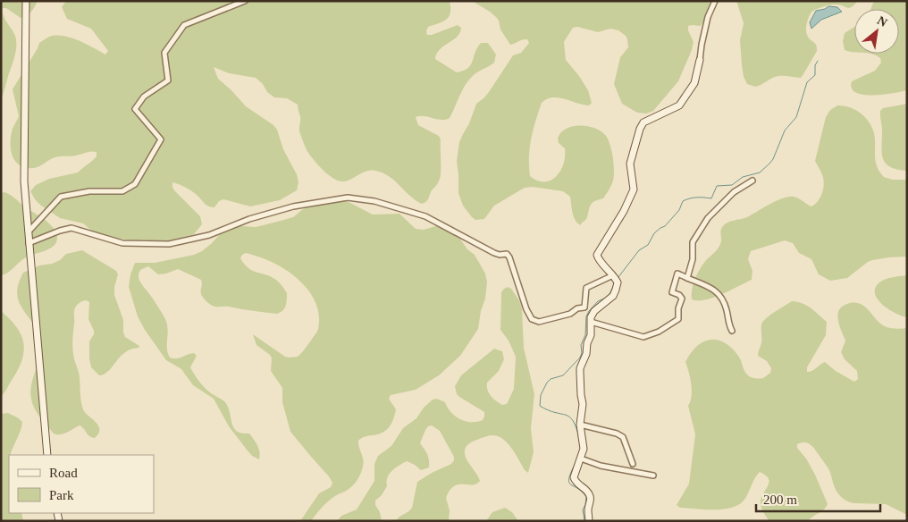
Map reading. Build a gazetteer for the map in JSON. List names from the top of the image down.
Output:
{
  "legend": ["Road", "Park"],
  "scale_bar": "200 m",
  "north": "top right"
}
